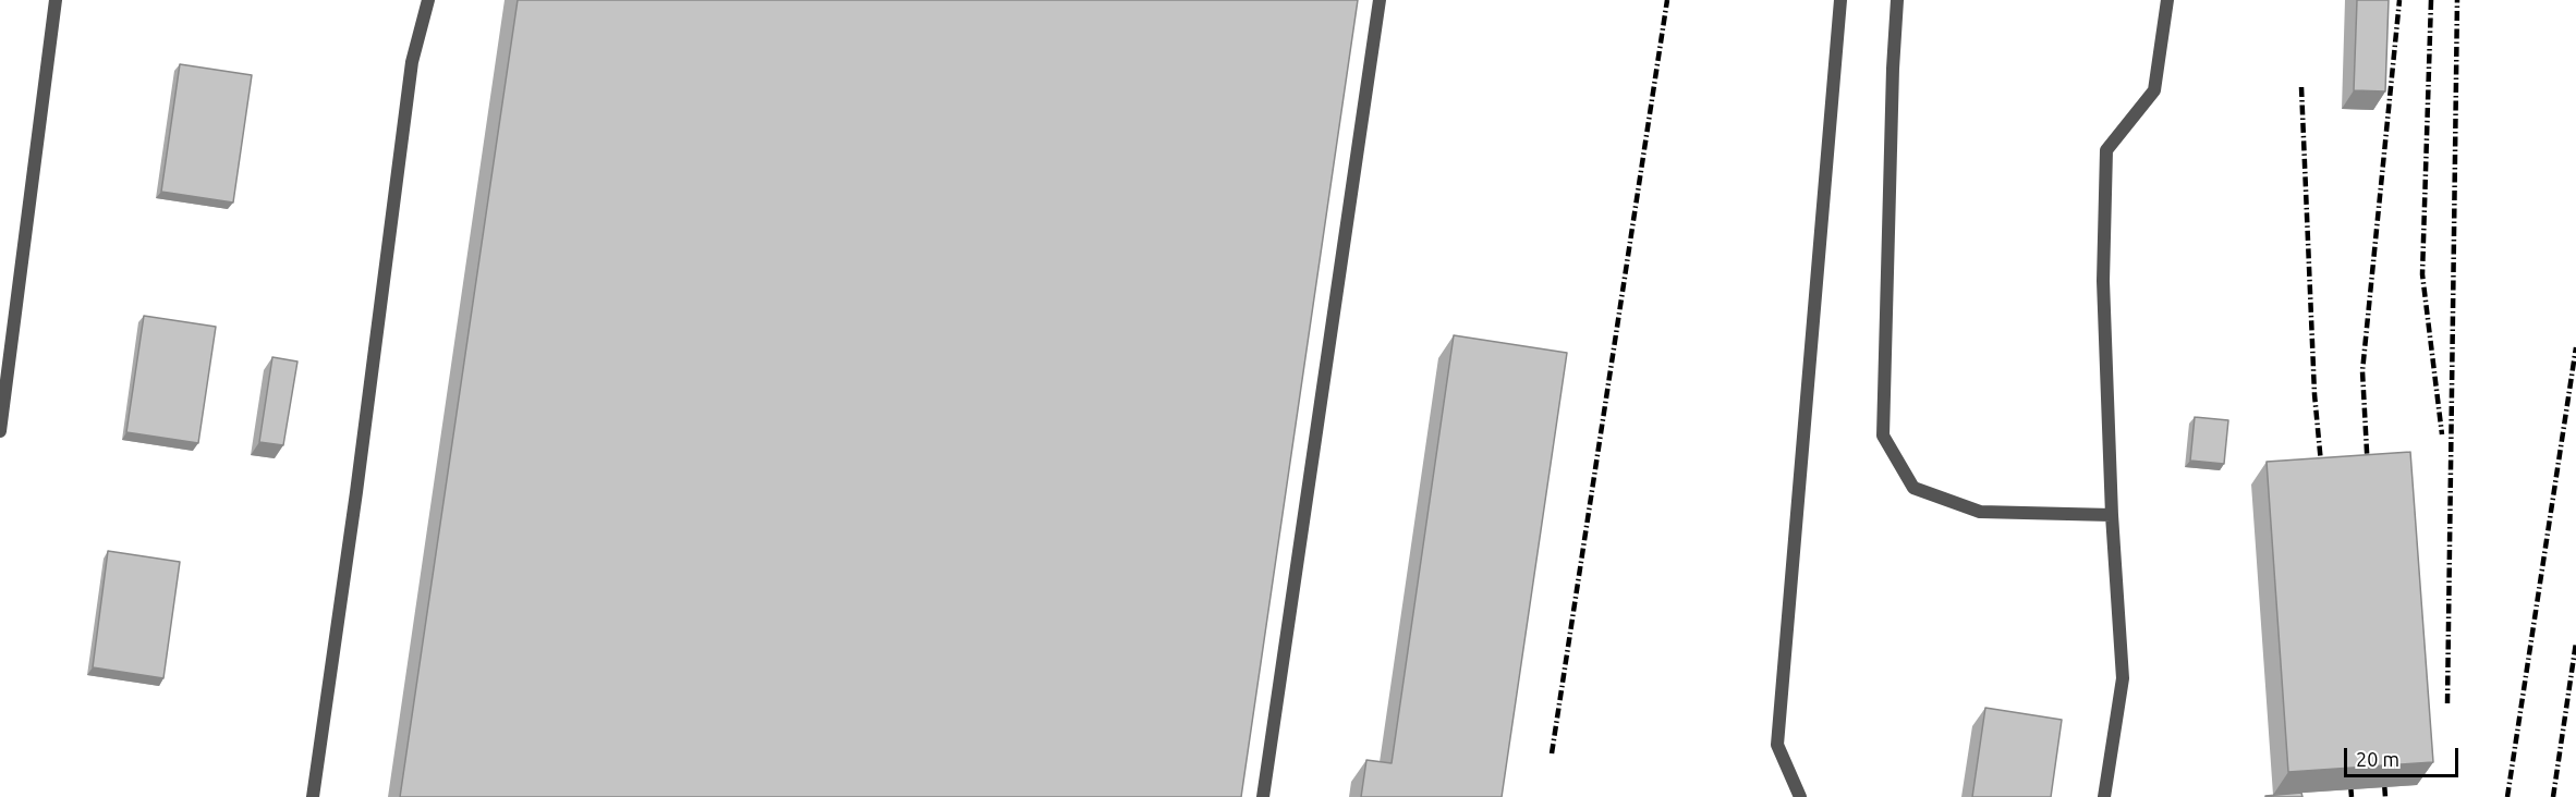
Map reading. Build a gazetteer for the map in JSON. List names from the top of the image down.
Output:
{
  "scale_bar": "20 m"
}
